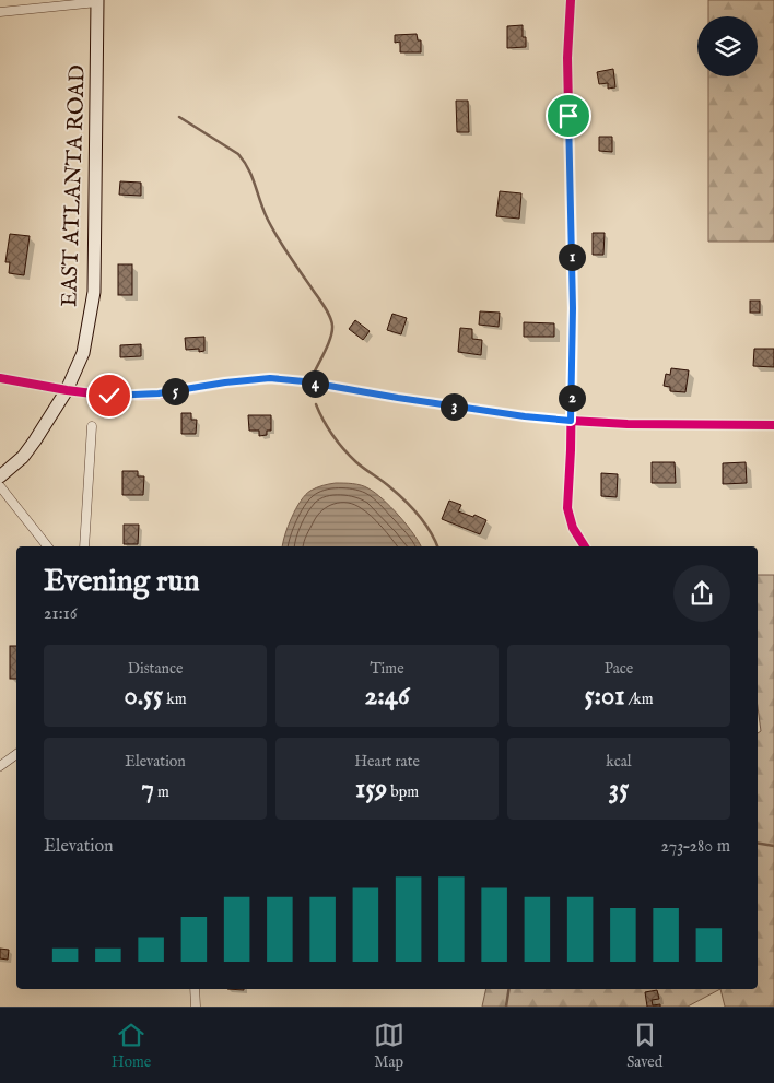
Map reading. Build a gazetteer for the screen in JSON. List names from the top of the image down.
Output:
{
  "streets": {
    "street": ["EAST ATLANTA ROAD"]
  },
  "page": {
    "pins": [
      "1",
      "4",
      "5",
      "2",
      "3"
    ],
    "heading": ["Evening run", "21:16"],
    "stats": [
      ["Distance", "0.55 km"],
      ["Time", "2:46"],
      ["Pace", "5:01 /km"],
      ["Elevation", "7 m"],
      ["Heart rate", "159 bpm"],
      ["kcal", "35"]
    ],
    "chart": ["Elevation", "273–280 m"],
    "tabs": ["Home", "Map", "Saved"]
  }
}
